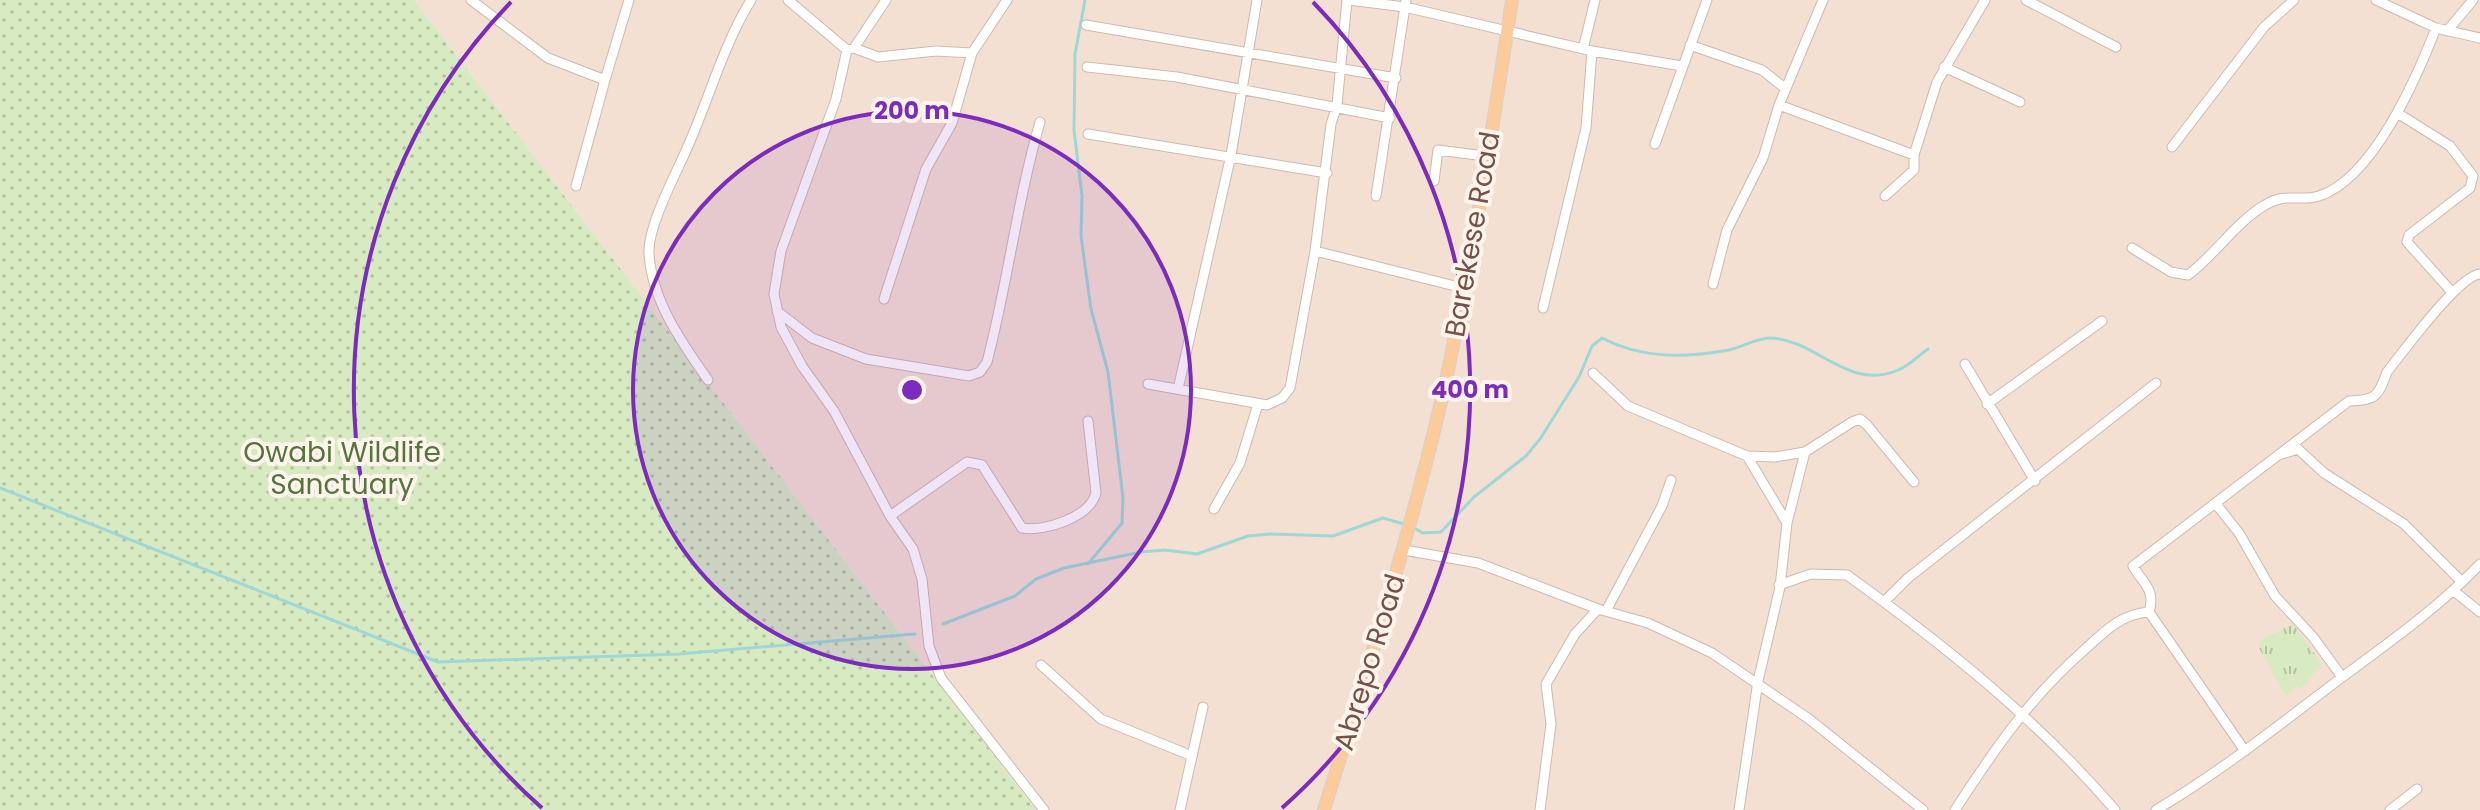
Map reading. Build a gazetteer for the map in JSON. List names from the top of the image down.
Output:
{
  "streets": {
    "main road": ["Barekese Road", "Abrepo Road"]
  },
  "crossings": [
    ["Barekese Road", "Abrepo Road"]
  ],
  "parks": ["Owabi Wildlife Sanctuary"],
  "rings": ["200 m", "400 m"]
}
